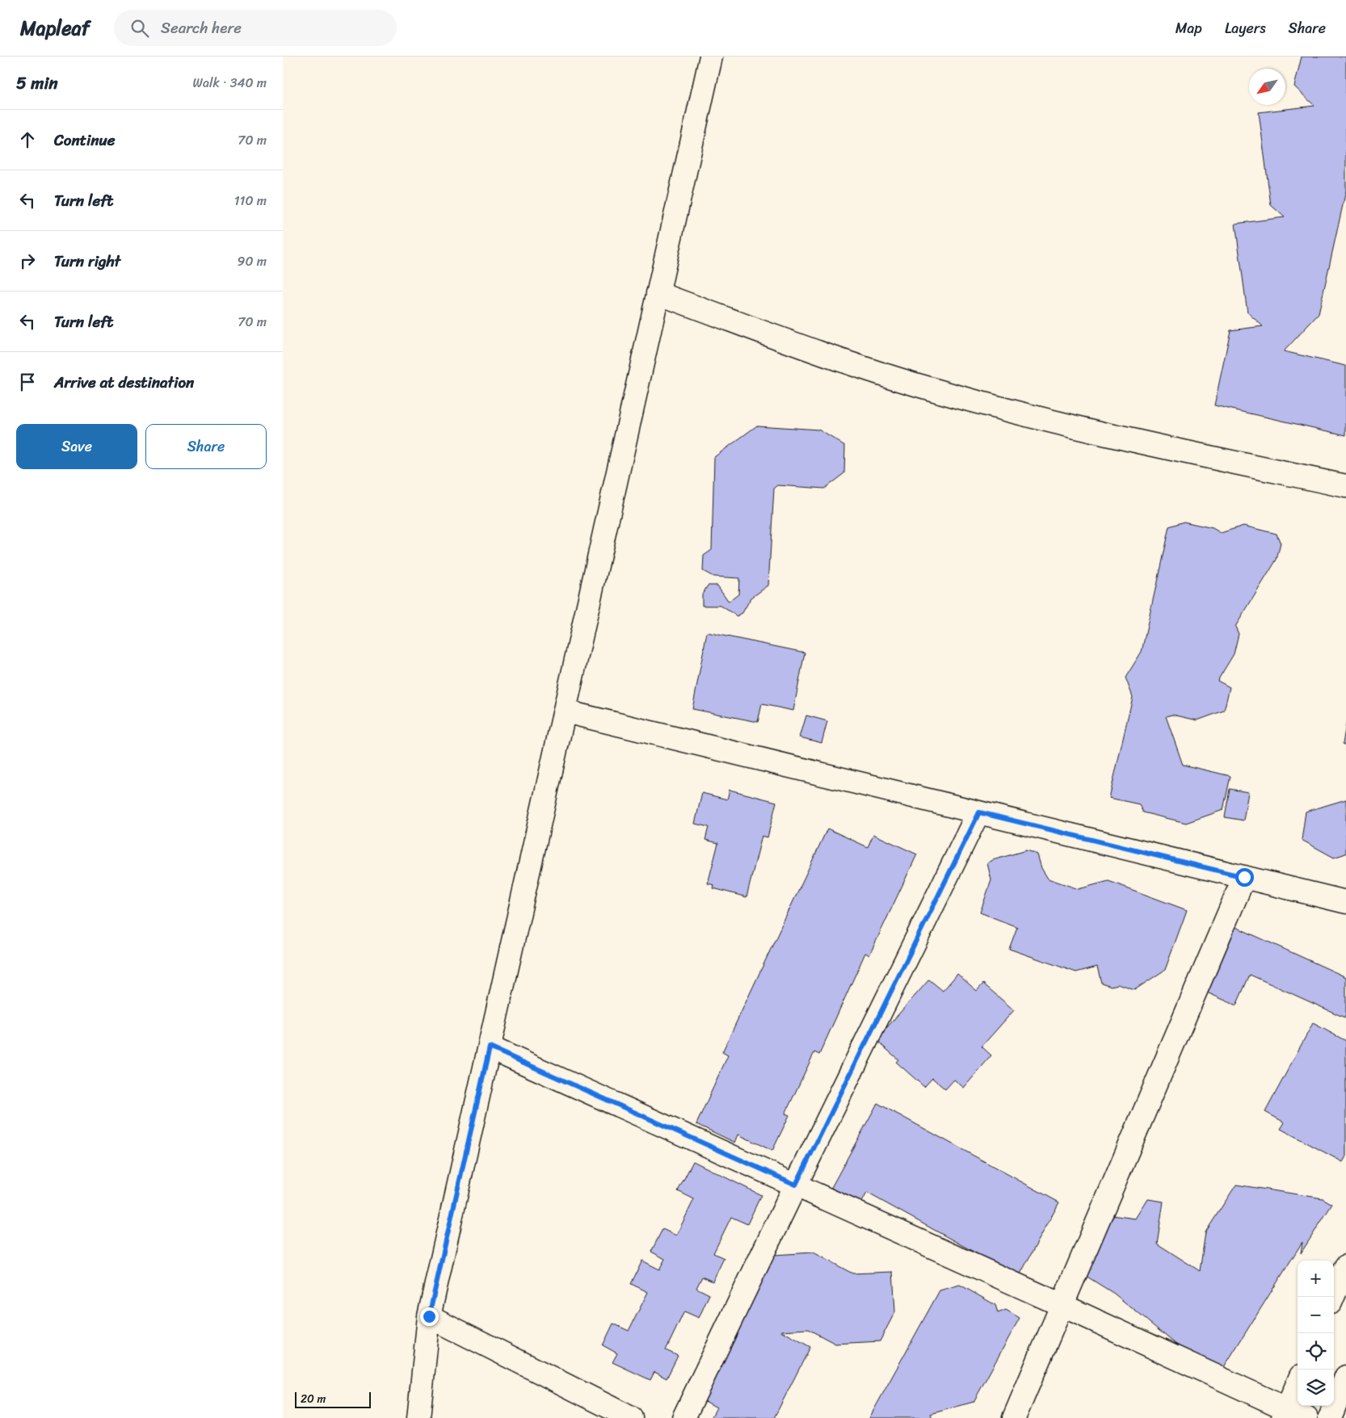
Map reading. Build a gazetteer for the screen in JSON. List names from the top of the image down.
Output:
{
  "scale_bar": "20 m",
  "north": "bottom left",
  "page": {
    "header": "Mapleaf",
    "search": "Search here",
    "nav": ["Map", "Layers", "Share"],
    "heading": ["5 min", "Walk · 340 m"],
    "list": [
      ["Continue", "70 m"],
      ["Turn left", "110 m"],
      ["Turn right", "90 m"],
      ["Turn left", "70 m"],
      "Arrive at destination"
    ],
    "buttons": ["Save", "Share"],
    "map_buttons": ["+", "−"],
    "scale": "20 m"
  }
}
